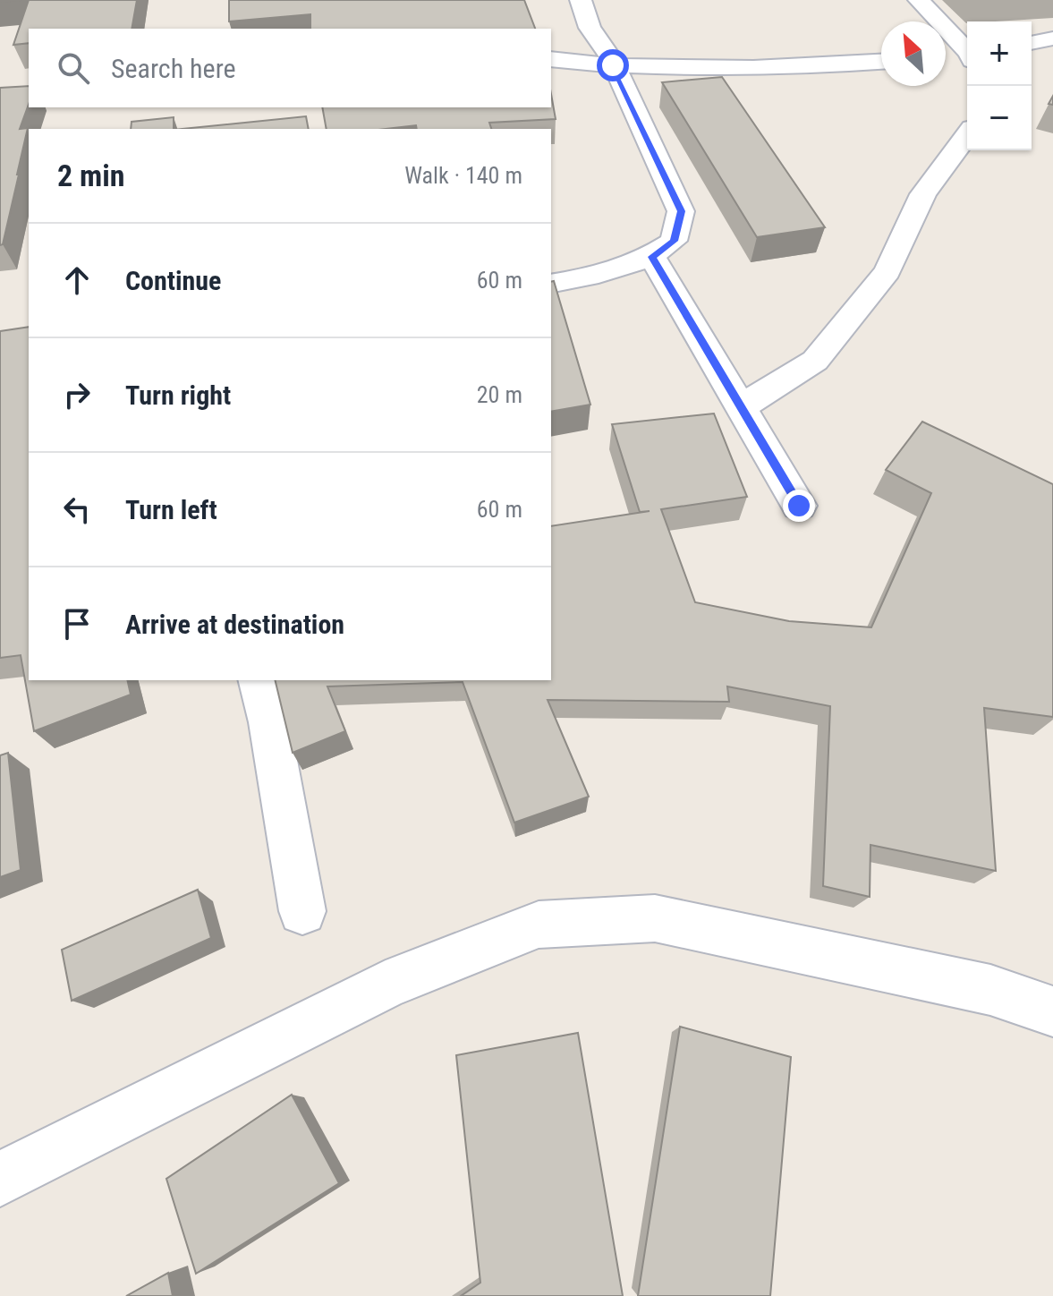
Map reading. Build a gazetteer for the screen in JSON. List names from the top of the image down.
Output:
{
  "north": "top left",
  "page": {
    "map_buttons": ["+", "−"],
    "search": "Search here",
    "heading": ["2 min", "Walk · 140 m"],
    "list": [
      ["Continue", "60 m"],
      ["Turn right", "20 m"],
      ["Turn left", "60 m"],
      "Arrive at destination"
    ]
  }
}
